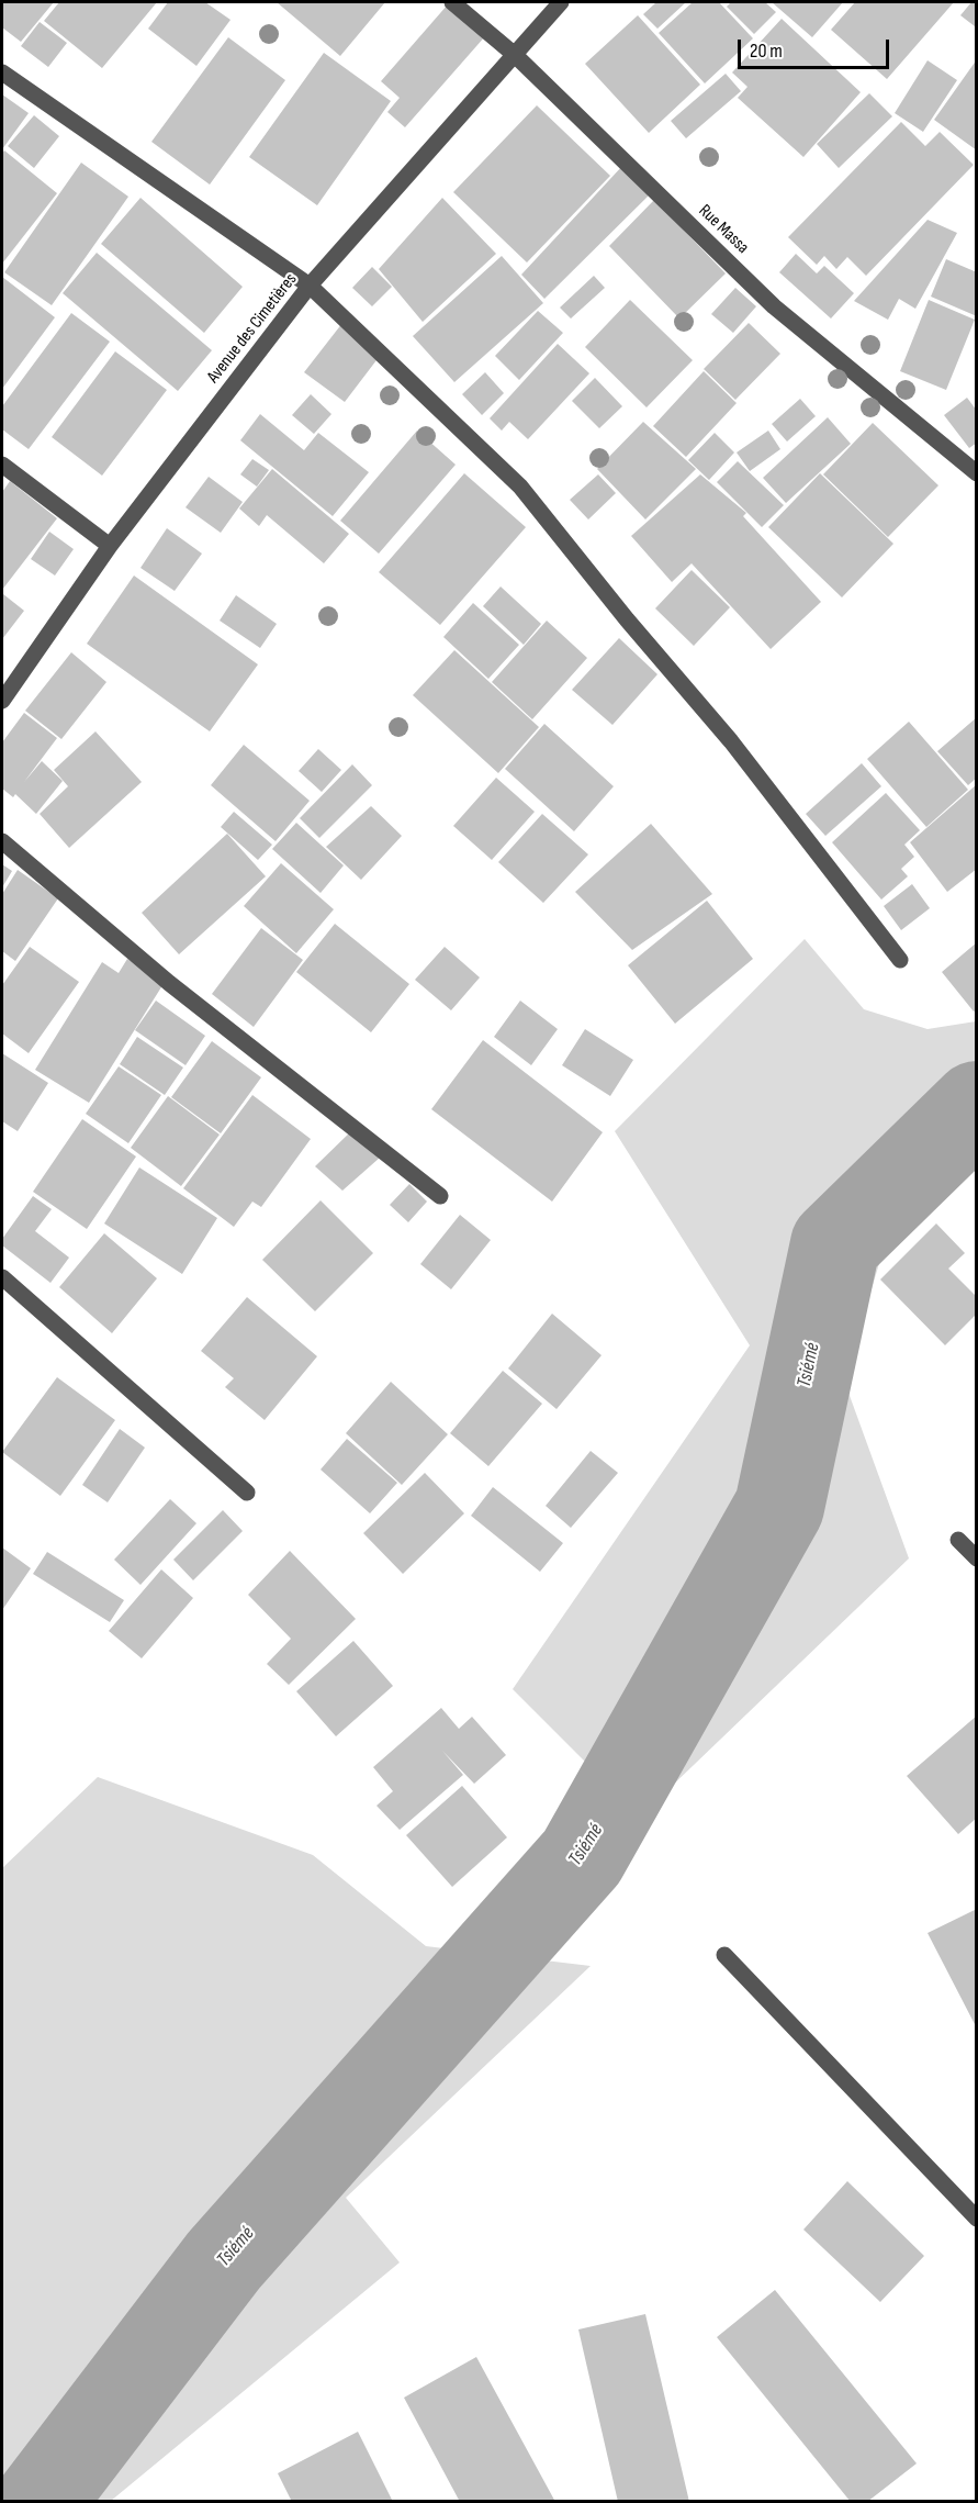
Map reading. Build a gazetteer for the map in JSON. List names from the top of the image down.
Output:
{
  "streets": {
    "street": ["Rue Massa", "Avenue des Cimetières"]
  },
  "crossings": [
    ["Rue Massa", "Avenue des Cimetières"]
  ],
  "water": ["Tsiémé"],
  "scale_bar": "20 m"
}
